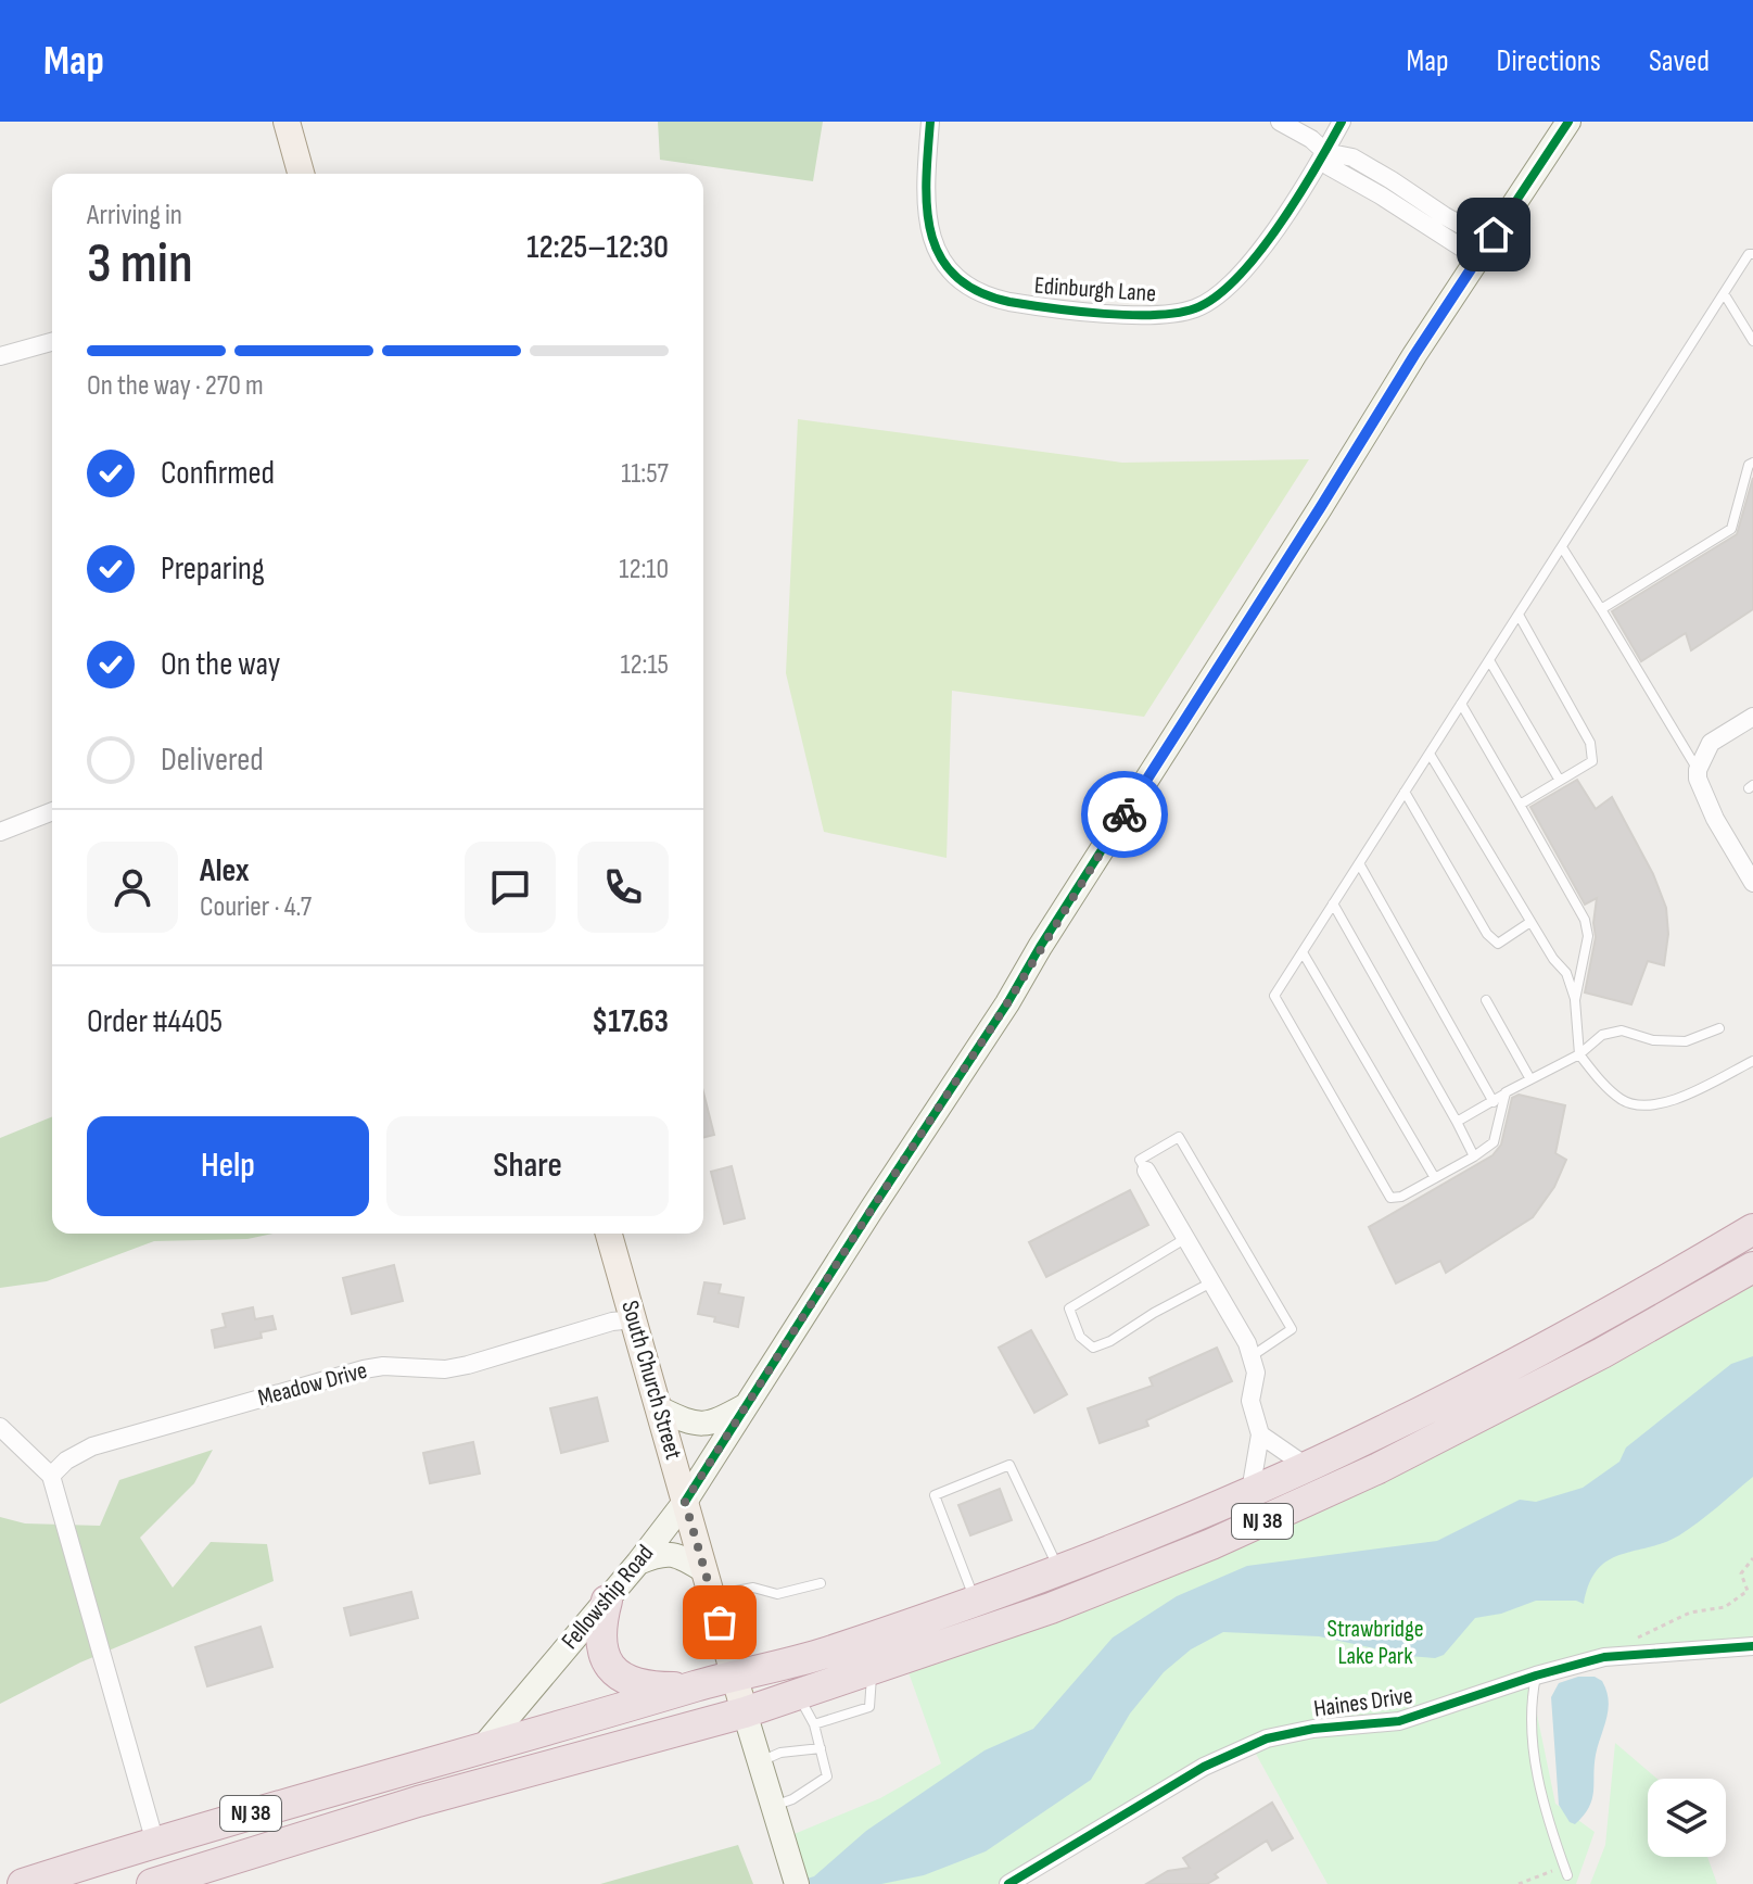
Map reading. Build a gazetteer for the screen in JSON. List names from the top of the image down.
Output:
{
  "streets": {
    "highway": ["NJ 38"],
    "main road": ["South Church Street"],
    "street": [
      "Edinburgh Lane",
      "Meadow Drive",
      "Fellowship Road",
      "Haines Drive"
    ]
  },
  "crossings": [
    ["South Church Street", "Meadow Drive"],
    ["South Church Street", "NJ 38"],
    ["South Church Street", "Fellowship Road"],
    ["NJ 38", "Fellowship Road"]
  ],
  "parks": ["Strawbridge Lake Park"],
  "page": {
    "header": "Map",
    "nav": ["Map", "Directions", "Saved"],
    "heading": ["3 min", "Arriving in", "12:25–12:30"],
    "panel": [
      "Alex",
      "Courier · 4.7",
      "Order #4405",
      "$17.63"
    ],
    "bar": "On the way · 270 m",
    "list": [
      ["Confirmed", "11:57"],
      ["Preparing", "12:10"],
      ["On the way", "12:15"],
      "Delivered"
    ],
    "buttons": ["Help", "Share"]
  }
}
